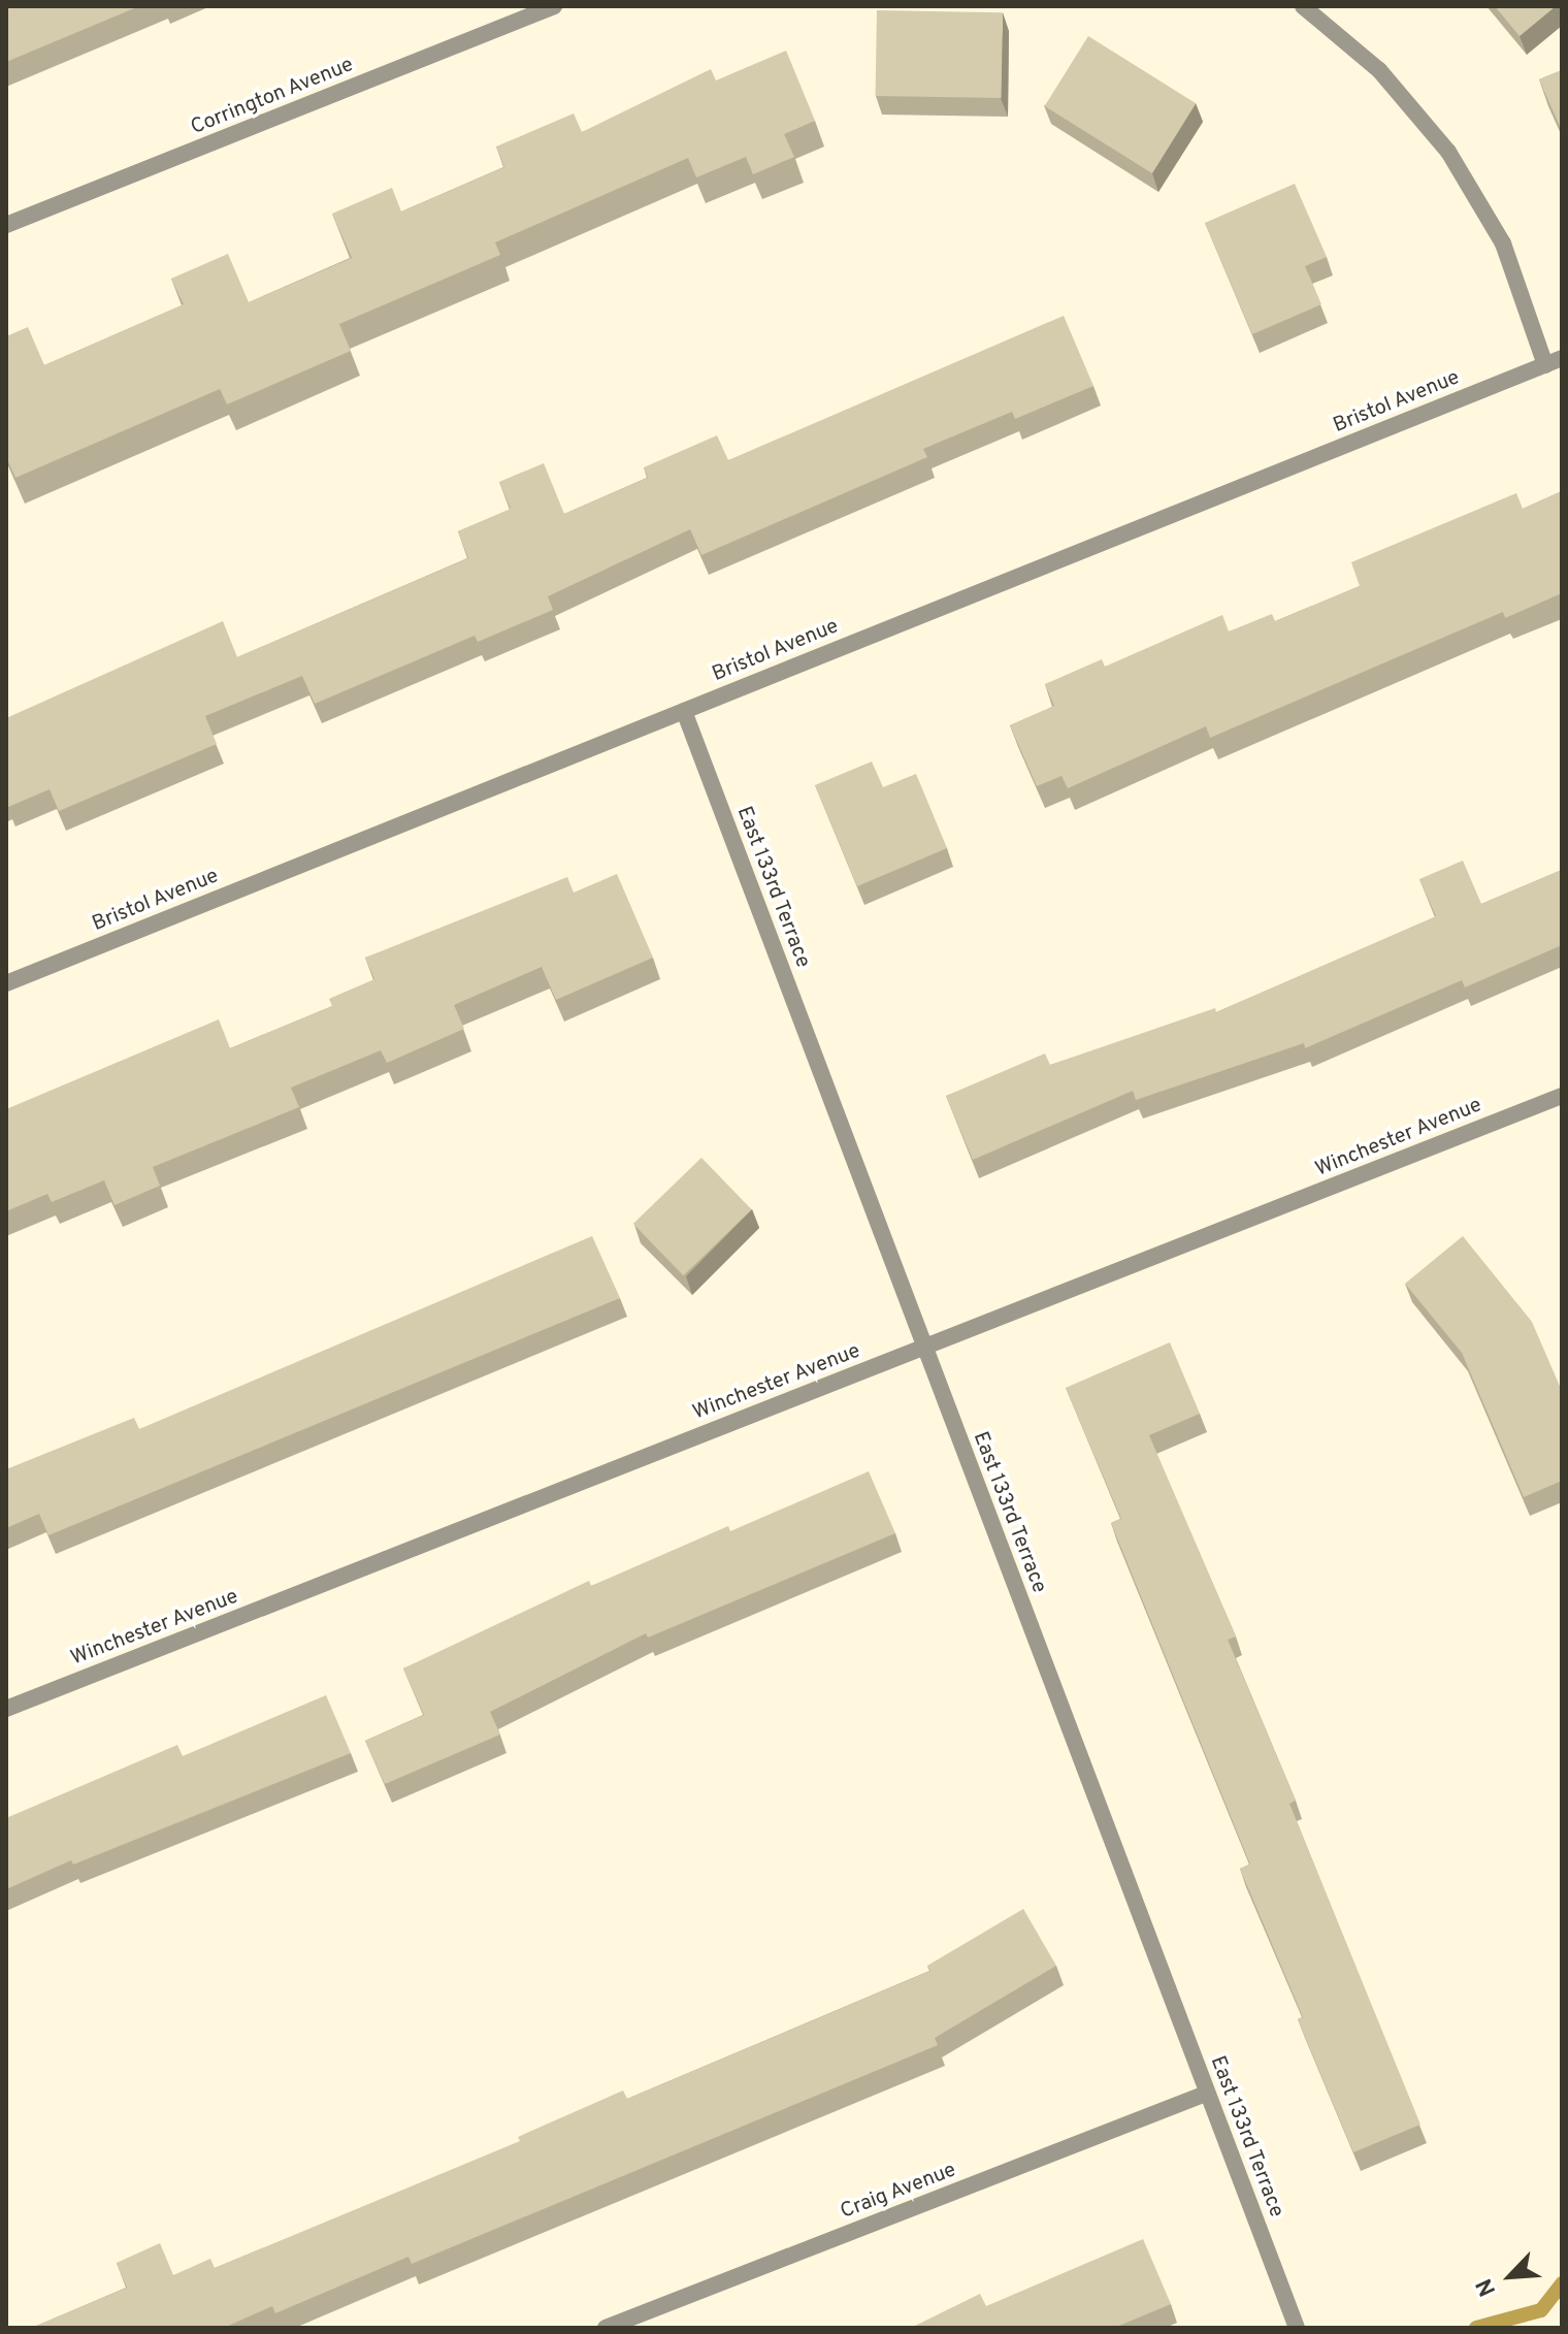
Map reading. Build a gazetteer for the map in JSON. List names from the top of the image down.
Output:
{
  "streets": {
    "street": [
      "Corrington Avenue",
      "Bristol Avenue",
      "East 133rd Terrace",
      "Winchester Avenue",
      "Craig Avenue"
    ]
  },
  "crossings": [
    ["Bristol Avenue", "East 133rd Terrace"],
    ["East 133rd Terrace", "Winchester Avenue"],
    ["East 133rd Terrace", "Craig Avenue"]
  ],
  "north": "bottom left"
}
